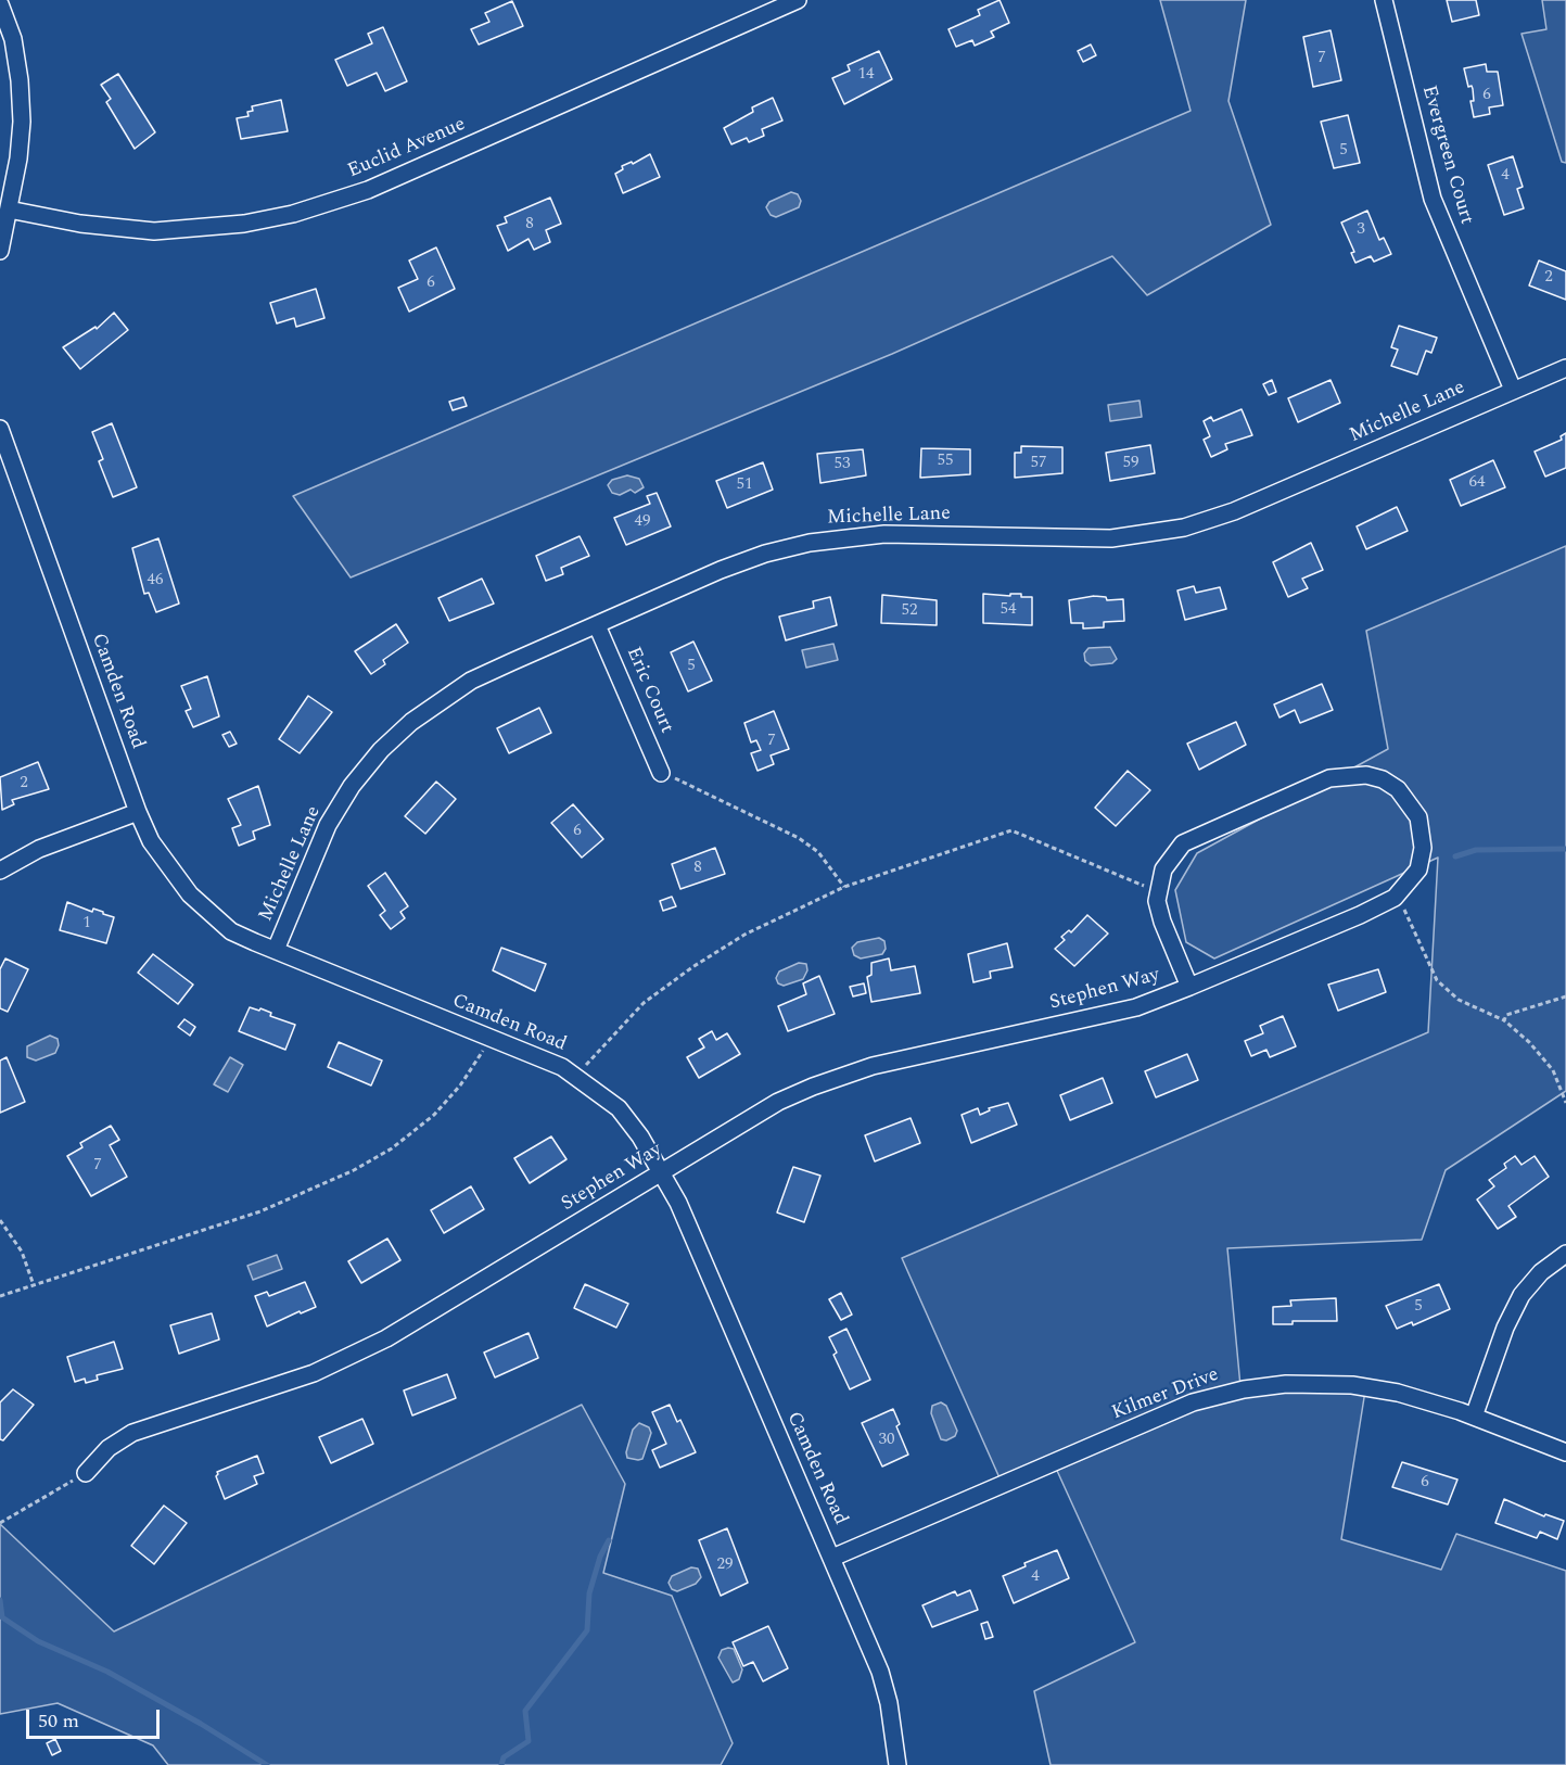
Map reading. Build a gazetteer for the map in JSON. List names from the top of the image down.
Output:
{
  "streets": {
    "street": [
      "Euclid Avenue",
      "Evergreen Court",
      "Michelle Lane",
      "Eric Court",
      "Camden Road",
      "Stephen Way",
      "Kilmer Drive"
    ]
  },
  "crossings": [
    ["Evergreen Court", "Michelle Lane"],
    ["Michelle Lane", "Eric Court"],
    ["Michelle Lane", "Camden Road"],
    ["Camden Road", "Stephen Way"],
    ["Camden Road", "Kilmer Drive"]
  ],
  "house_numbers": [
    "7",
    "14",
    "6",
    "5",
    "4",
    "8",
    "3",
    "2",
    "6",
    "55",
    "57",
    "59",
    "53",
    "64",
    "51",
    "49",
    "46",
    "54",
    "52",
    "5",
    "7",
    "2",
    "6",
    "8",
    "1",
    "7",
    "5",
    "30",
    "6",
    "29",
    "4"
  ],
  "scale_bar": "50 m"
}
